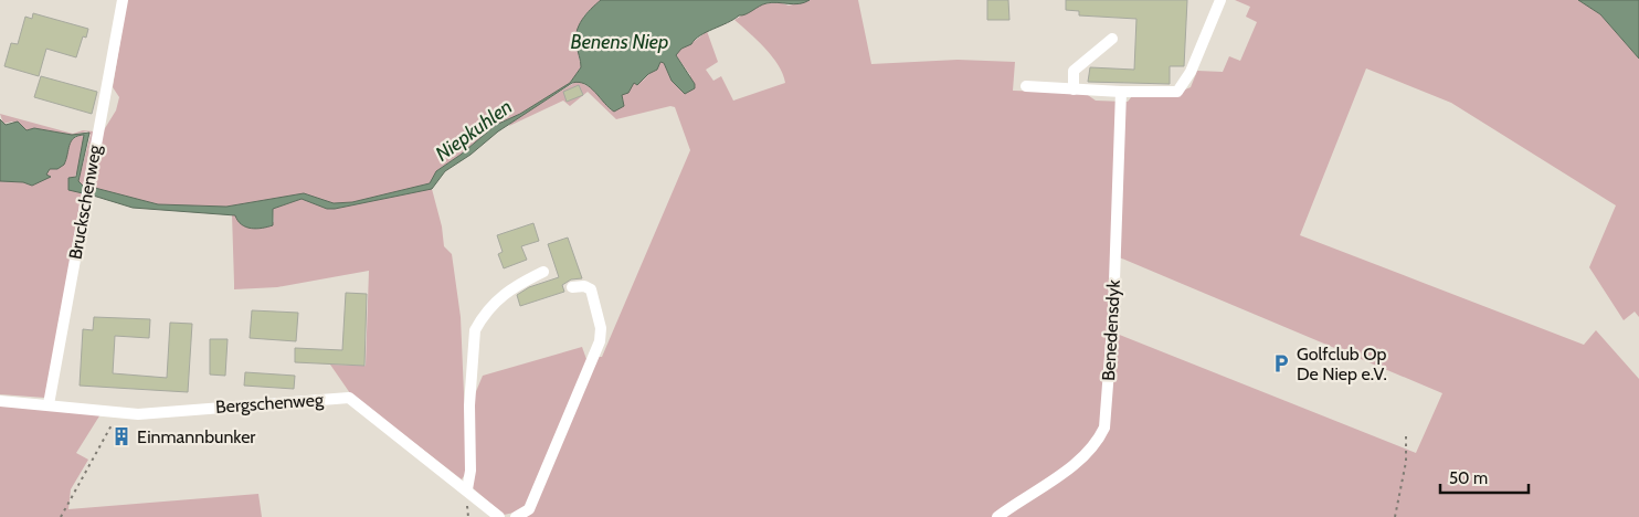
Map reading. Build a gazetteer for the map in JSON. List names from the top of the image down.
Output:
{
  "streets": {
    "street": ["Bruckschenweg", "Benedensdyk", "Bergschenweg"]
  },
  "crossings": [
    ["Bruckschenweg", "Bergschenweg"]
  ],
  "water": ["Benens Niep", "Niepkuhlen"],
  "places": {
    "parking": ["Golfclub Op De Niep e.V."],
    "building": ["Einmannbunker"]
  },
  "scale_bar": "50 m"
}
